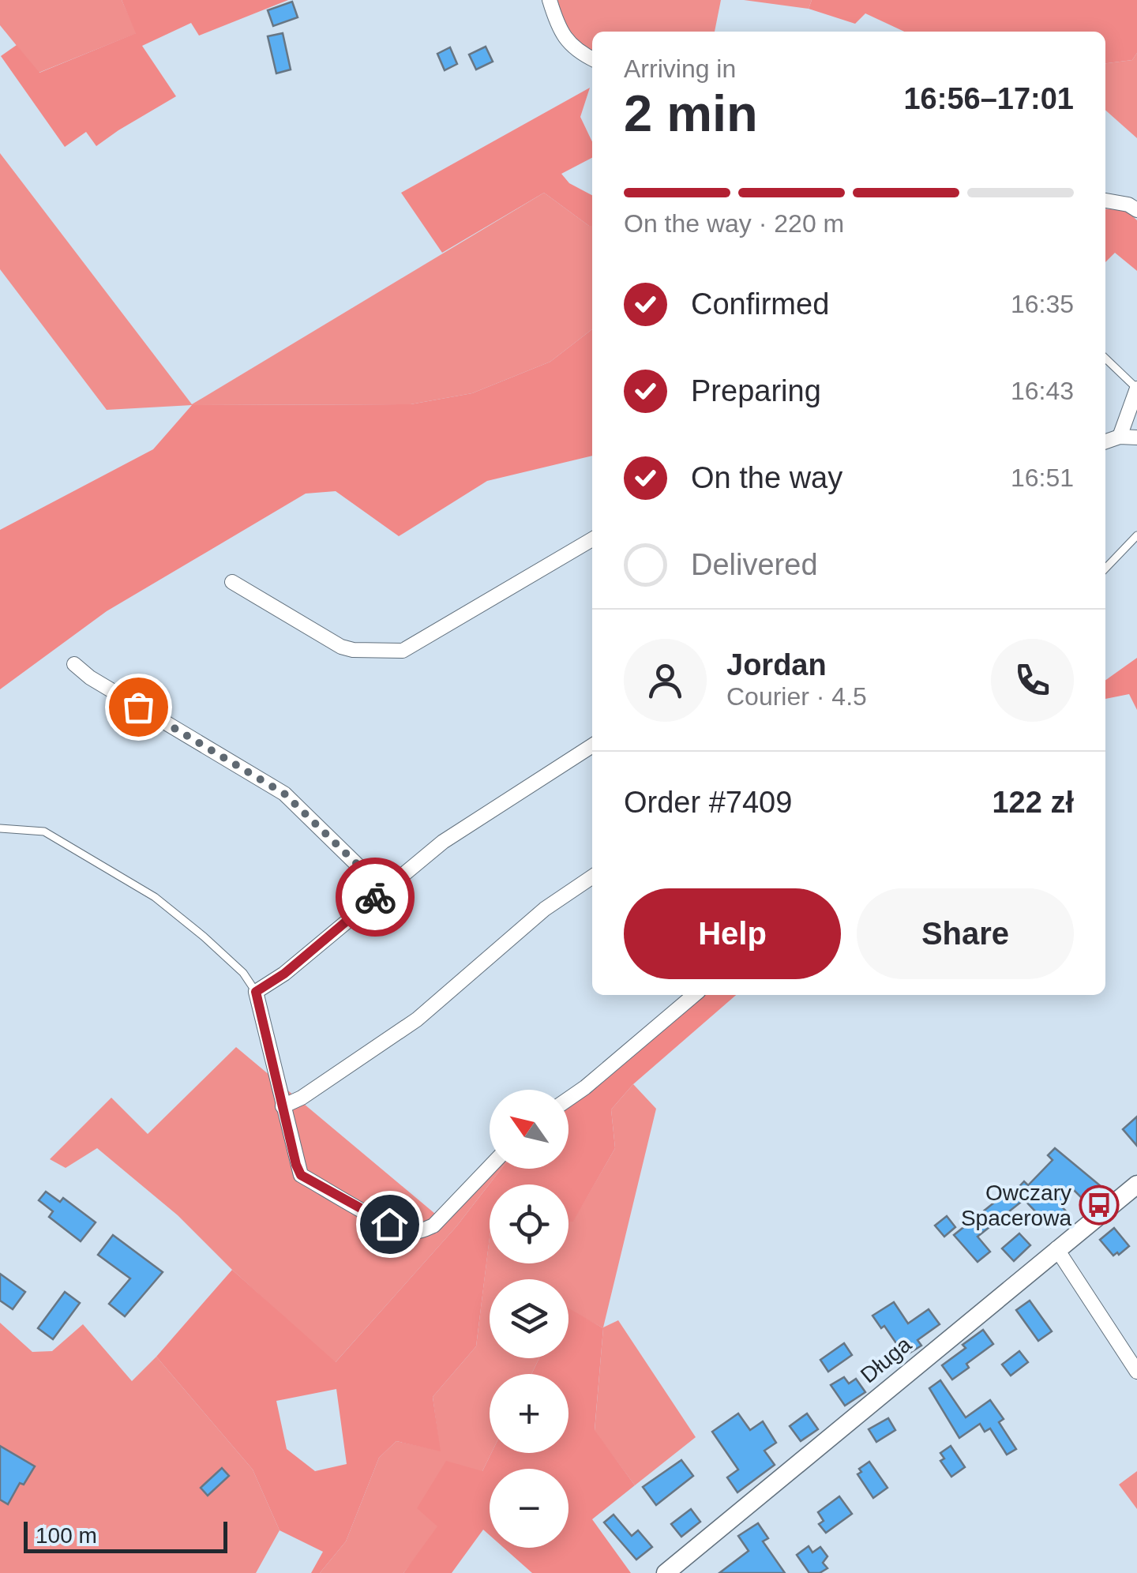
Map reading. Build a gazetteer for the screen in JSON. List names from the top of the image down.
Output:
{
  "streets": {
    "street": ["Długa"]
  },
  "places": {
    "bus stop": ["Owczary Spacerowa"]
  },
  "scale_bar": "100 m",
  "north": "top left",
  "page": {
    "heading": ["2 min", "Arriving in", "16:56–17:01"],
    "panel": [
      "Jordan",
      "Courier · 4.5",
      "Order #7409",
      "122 zł"
    ],
    "bar": "On the way · 220 m",
    "list": [
      ["Confirmed", "16:35"],
      ["Preparing", "16:43"],
      ["On the way", "16:51"],
      "Delivered"
    ],
    "buttons": ["Help", "Share"],
    "map_buttons": ["+", "−"],
    "scale": "100 m"
  }
}
